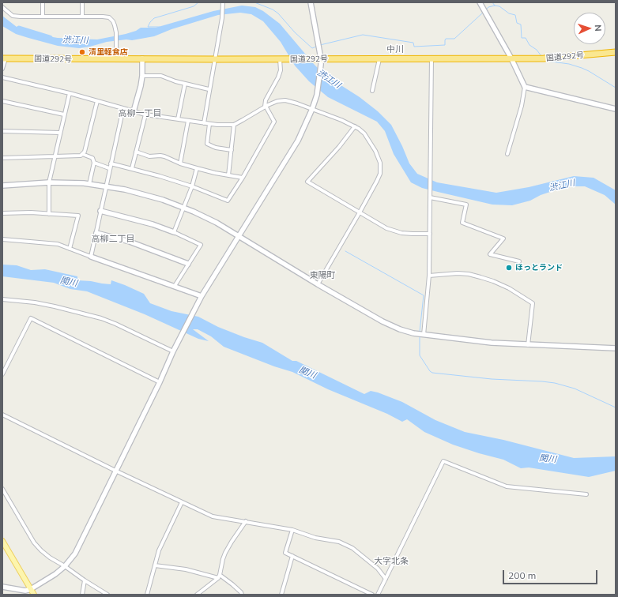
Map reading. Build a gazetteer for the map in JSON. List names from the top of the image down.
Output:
{
  "streets": {
    "highway": ["国道292号"]
  },
  "districts": [
    "中川",
    "高柳一丁目",
    "高柳二丁目",
    "東陽町",
    "大字北条"
  ],
  "water": ["渋江川", "関川"],
  "places": ["清里軽食店", "ほっとランド"],
  "scale_bar": "200 m",
  "north": "right"
}
